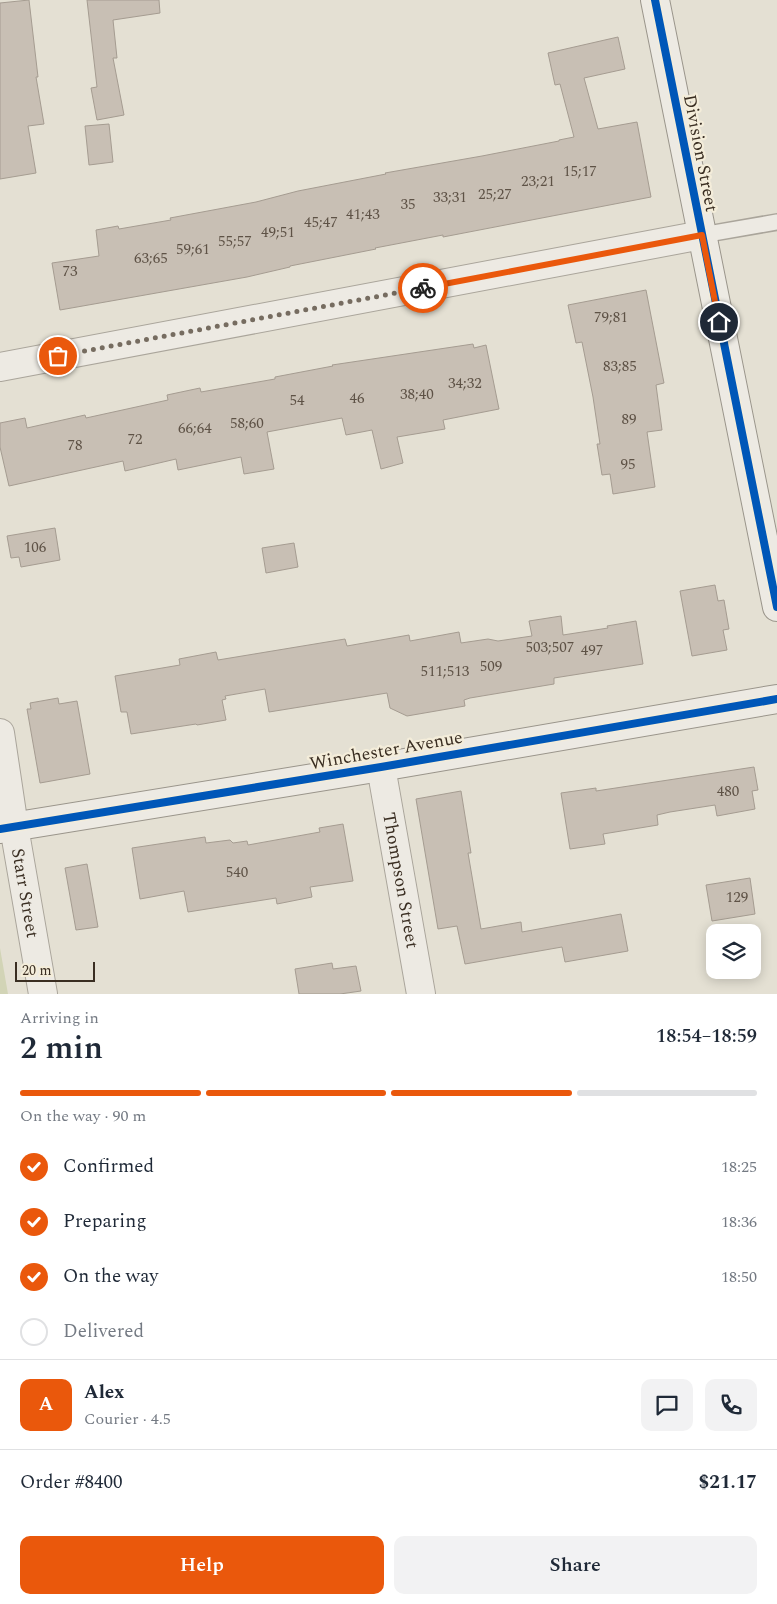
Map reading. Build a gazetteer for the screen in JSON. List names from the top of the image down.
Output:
{
  "streets": {
    "street": [
      "Division Street",
      "Winchester Avenue",
      "Thompson Street",
      "Starr Street"
    ]
  },
  "crossings": [
    ["Winchester Avenue", "Thompson Street"],
    ["Winchester Avenue", "Starr Street"]
  ],
  "house_numbers": [
    "15;17",
    "23;21",
    "25;27",
    "33;31",
    "35",
    "41;43",
    "45;47",
    "49;51",
    "55;57",
    "59;61",
    "63;65",
    "73",
    "79;81",
    "83;85",
    "34;32",
    "38;40",
    "46",
    "54",
    "89",
    "58;60",
    "66;64",
    "72",
    "78",
    "95",
    "106",
    "503;507",
    "497",
    "509",
    "511;513",
    "480",
    "540",
    "129"
  ],
  "scale_bar": "20 m",
  "page": {
    "scale": "20 m",
    "heading": ["2 min", "Arriving in", "18:54–18:59"],
    "panel": [
      "Alex",
      "Courier · 4.5",
      "Order #8400",
      "$21.17"
    ],
    "bar": "On the way · 90 m",
    "list": [
      ["Confirmed", "18:25"],
      ["Preparing", "18:36"],
      ["On the way", "18:50"],
      "Delivered"
    ],
    "round": "A",
    "buttons": ["Help", "Share"]
  }
}
